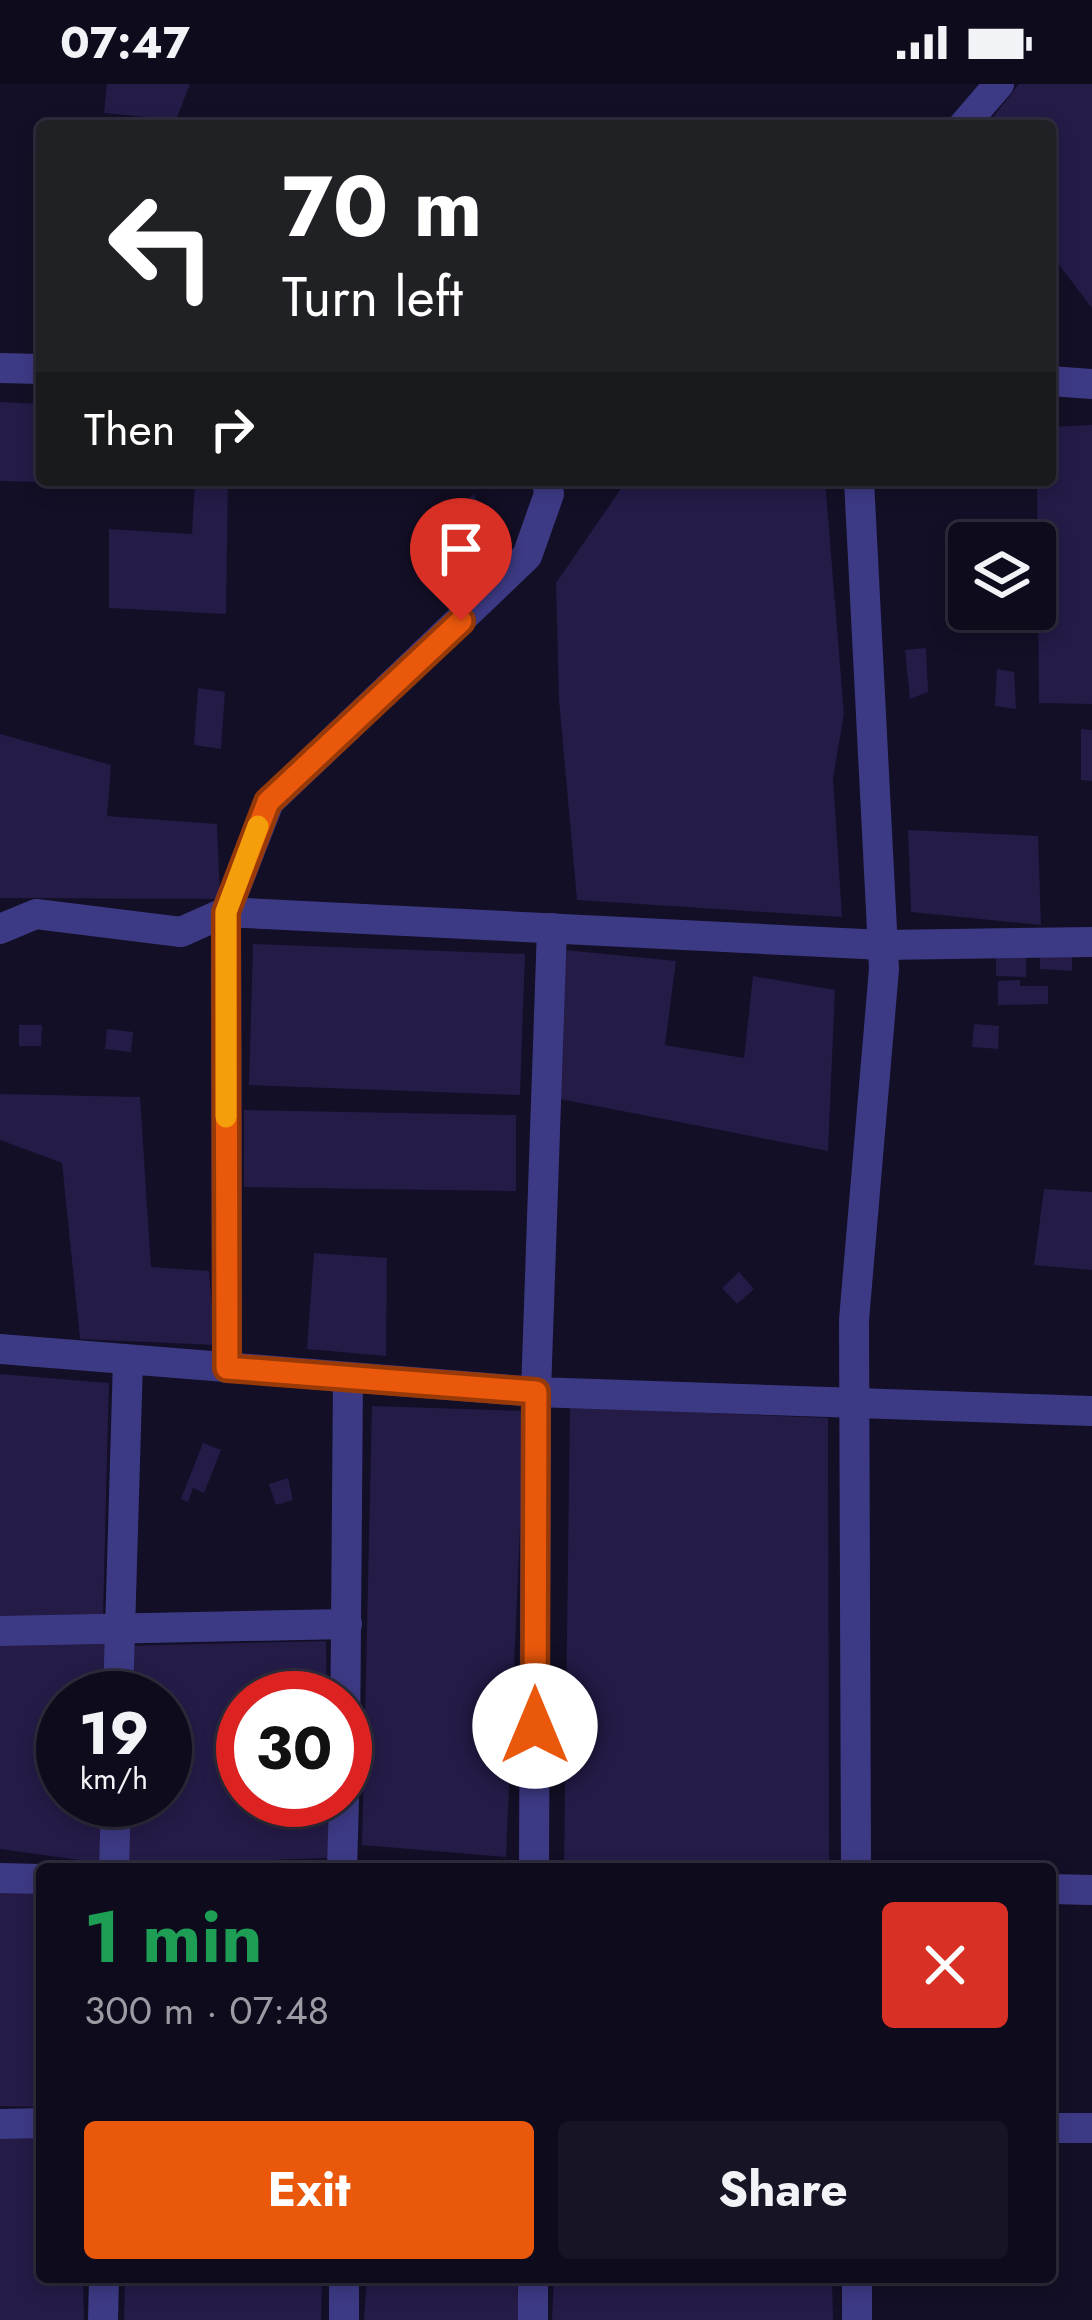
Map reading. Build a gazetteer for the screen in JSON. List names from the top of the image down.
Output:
{
  "page": {
    "status": "07:47",
    "turn": ["70 m", "Turn left"],
    "then": "Then",
    "speed": "19 km/h",
    "limit": "30",
    "heading": ["1 min", "300 m · 07:48"],
    "buttons": ["Exit", "Share"]
  }
}
